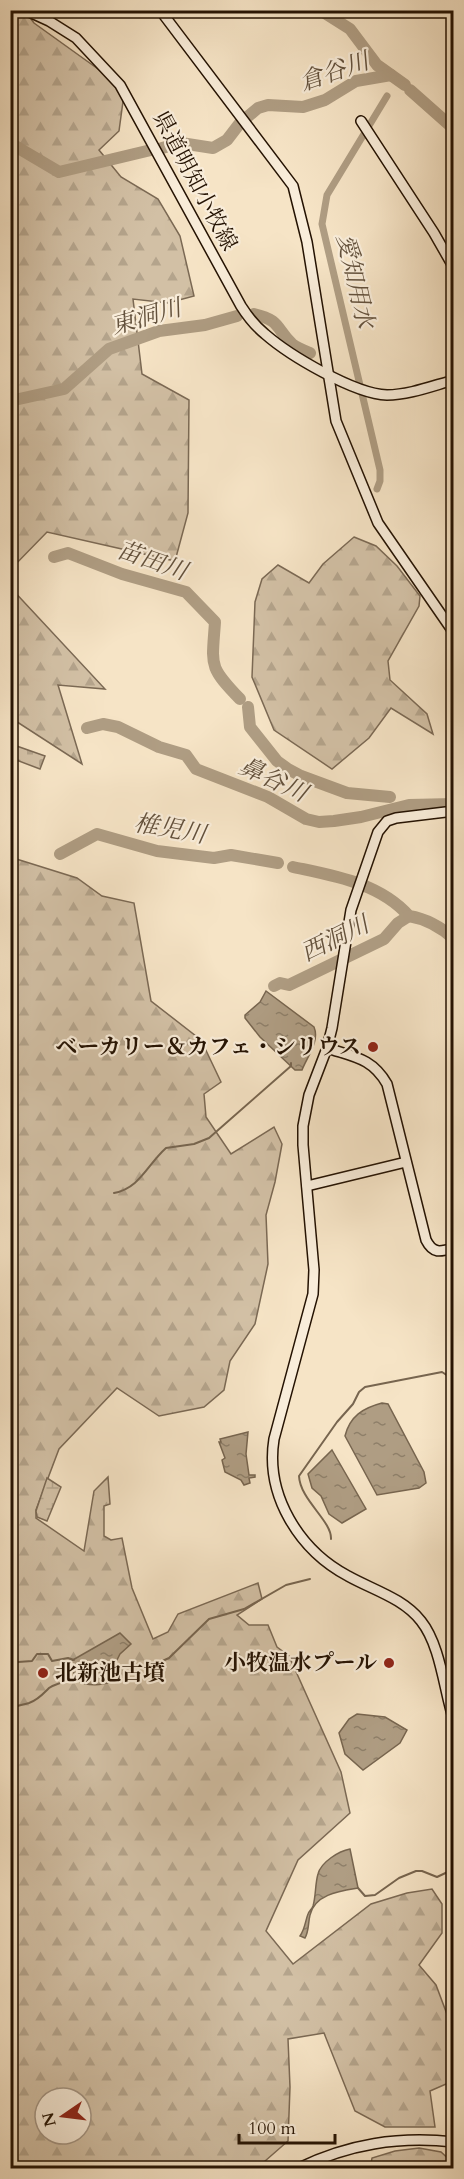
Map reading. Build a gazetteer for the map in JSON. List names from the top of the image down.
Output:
{
  "streets": {
    "street": ["県道明知小牧線"]
  },
  "water": [
    "倉谷川",
    "愛知用水",
    "東洞川",
    "苗田川",
    "鼻谷川",
    "椎児川",
    "西洞川"
  ],
  "places": ["ベーカリー＆カフェ・シリウス", "小牧温水プール", "北新池古墳"],
  "scale_bar": "100 m",
  "north": "left"
}
